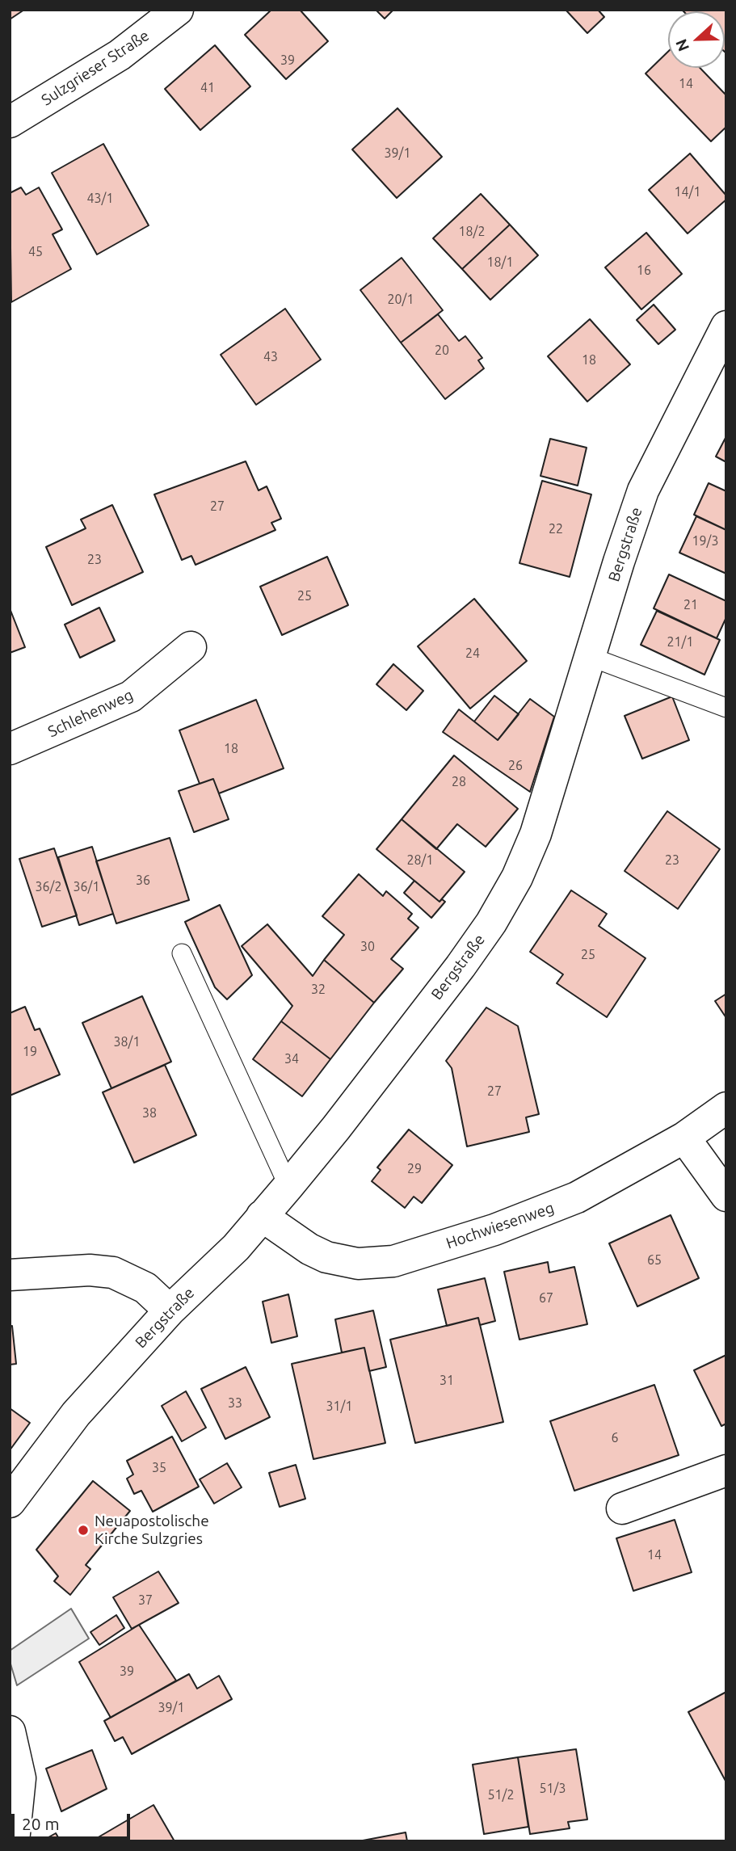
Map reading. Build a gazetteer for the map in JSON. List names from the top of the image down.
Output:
{
  "streets": {
    "street": [
      "Sulzgrieser Straße",
      "Bergstraße",
      "Schlehenweg",
      "Hochwiesenweg"
    ]
  },
  "crossings": [
    ["Bergstraße", "Hochwiesenweg"]
  ],
  "places": ["Neuapostolische Kirche Sulzgries"],
  "house_numbers": [
    "39",
    "14",
    "41",
    "39/1",
    "14/1",
    "43/1",
    "18/2",
    "45",
    "18/1",
    "16",
    "20/1",
    "20",
    "43",
    "18",
    "27",
    "22",
    "19/3",
    "23",
    "25",
    "21",
    "21/1",
    "24",
    "18",
    "26",
    "28",
    "28/1",
    "23",
    "36",
    "36/2",
    "36/1",
    "30",
    "25",
    "32",
    "38/1",
    "19",
    "34",
    "27",
    "38",
    "29",
    "65",
    "67",
    "31",
    "33",
    "31/1",
    "6",
    "35",
    "14",
    "37",
    "39",
    "39/1",
    "51/3",
    "51/2"
  ],
  "scale_bar": "20 m",
  "north": "left"
}
